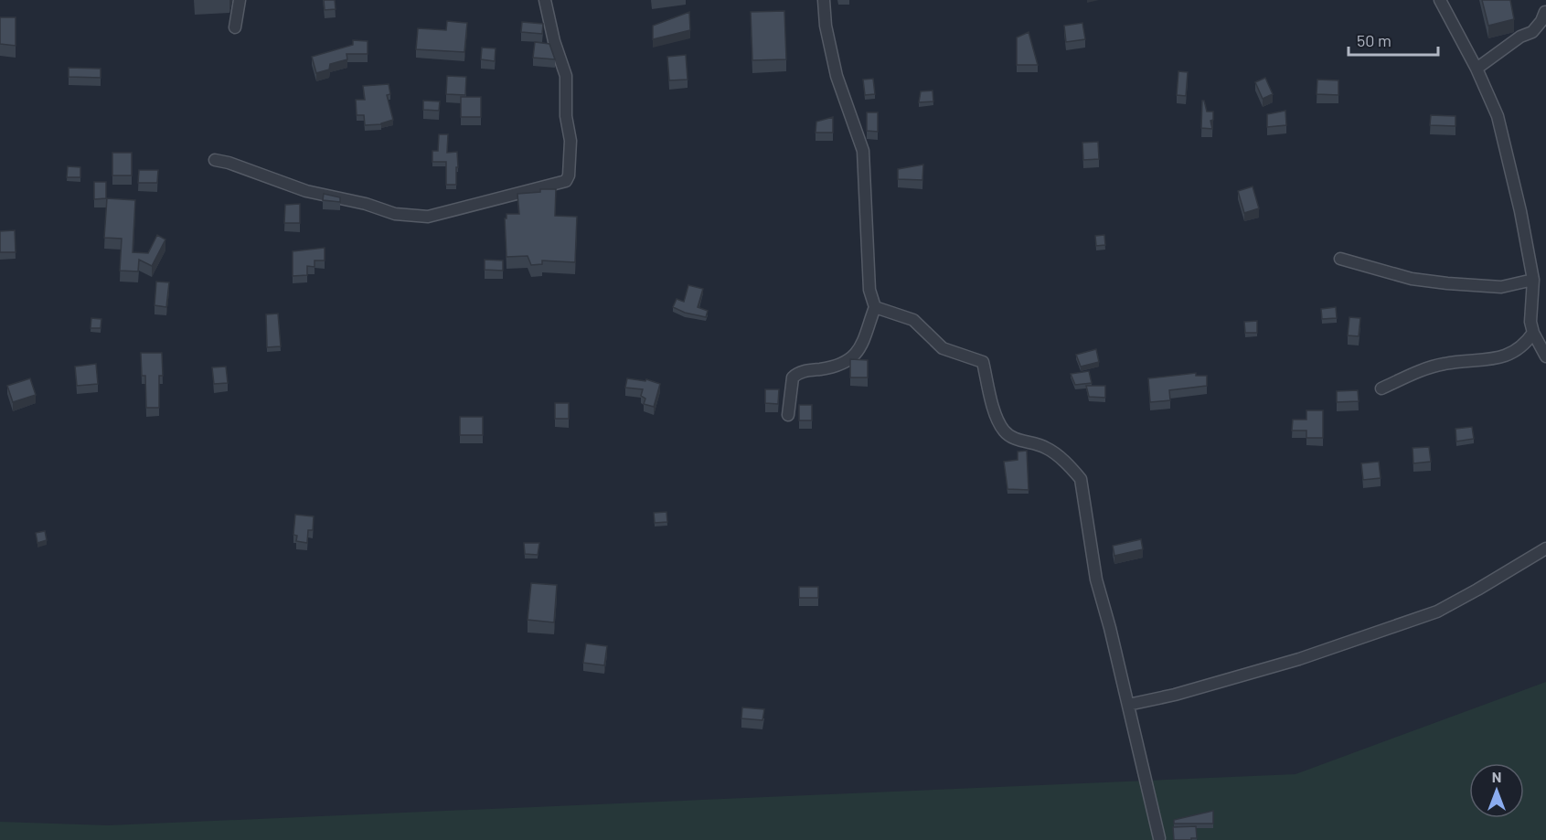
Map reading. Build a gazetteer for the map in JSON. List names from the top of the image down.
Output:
{
  "scale_bar": "50 m",
  "north": "top"
}
